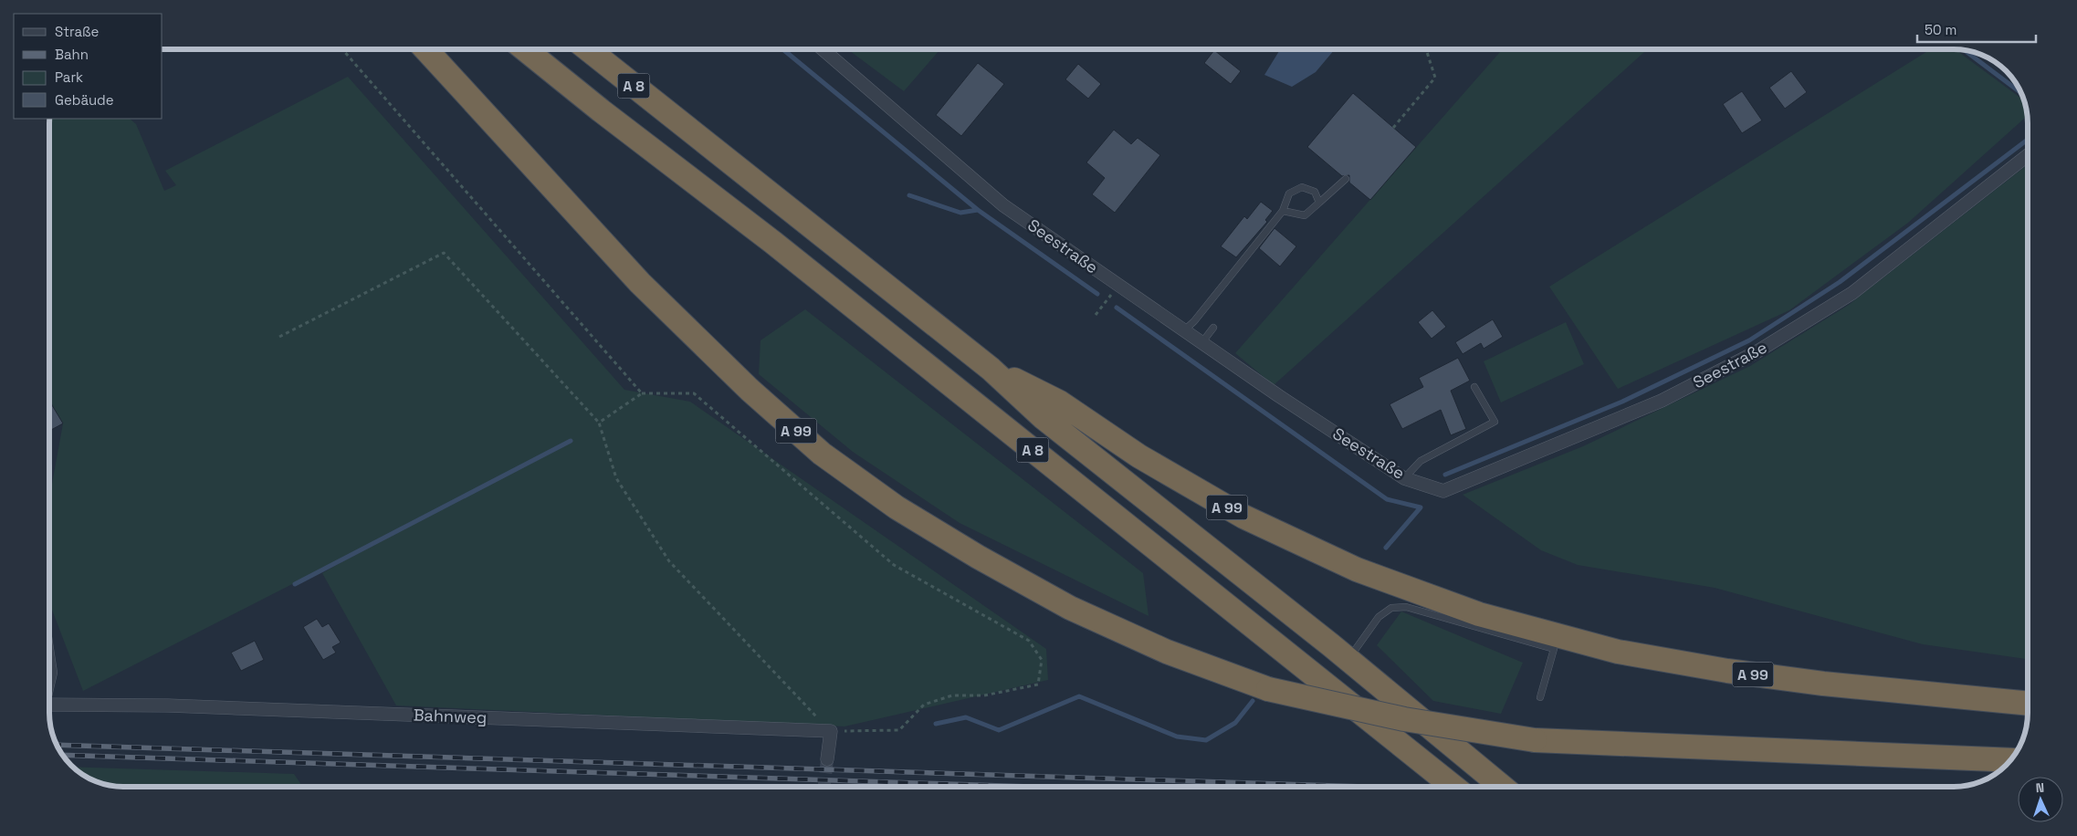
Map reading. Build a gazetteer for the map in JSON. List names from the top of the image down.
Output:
{
  "streets": {
    "highway": ["A 8", "A 99"],
    "street": ["Seestraße", "Bahnweg"]
  },
  "crossings": [
    ["A 8", "A 99"]
  ],
  "legend": [
    "Straße",
    "Bahn",
    "Park",
    "Gebäude"
  ],
  "scale_bar": "50 m",
  "north": "top"
}
